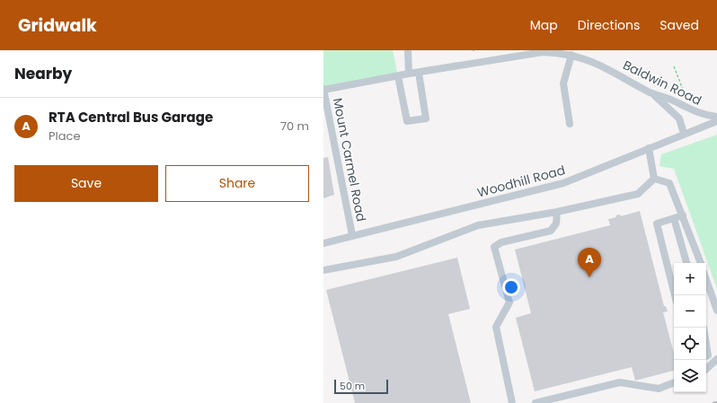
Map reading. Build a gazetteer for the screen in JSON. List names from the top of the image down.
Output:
{
  "streets": {
    "street": ["Baldwin Road", "Mount Carmel Road", "Woodhill Road"]
  },
  "crossings": [
    ["Baldwin Road", "Mount Carmel Road"],
    ["Mount Carmel Road", "Woodhill Road"]
  ],
  "scale_bar": "50 m",
  "page": {
    "header": "Gridwalk",
    "nav": ["Map", "Directions", "Saved"],
    "heading": "Nearby",
    "list": [
      {
        "mark": "A",
        "name": "RTA Central Bus Garage",
        "note": "Place",
        "value": "70 m"
      }
    ],
    "buttons": ["Save", "Share"],
    "pins": "A",
    "map_buttons": ["+", "−"],
    "scale": "50 m"
  }
}
